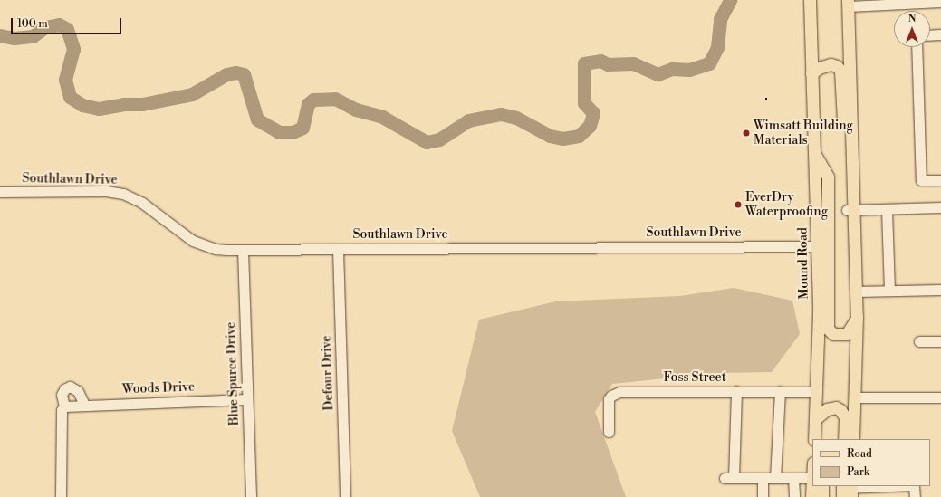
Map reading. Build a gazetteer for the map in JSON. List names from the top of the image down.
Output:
{
  "streets": {
    "main road": ["Mound Road"],
    "street": [
      "Southlawn Drive",
      "Defour Drive",
      "Blue Spurce Drive",
      "Foss Street",
      "Woods Drive"
    ]
  },
  "crossings": [
    ["Southlawn Drive", "Mound Road"],
    ["Southlawn Drive", "Defour Drive"],
    ["Southlawn Drive", "Blue Spurce Drive"],
    ["Mound Road", "Foss Street"],
    ["Blue Spurce Drive", "Woods Drive"]
  ],
  "places": ["Wimsatt Building Materials", "EverDry Waterproofing"],
  "legend": ["Road", "Park"],
  "scale_bar": "100 m",
  "north": "top"
}
